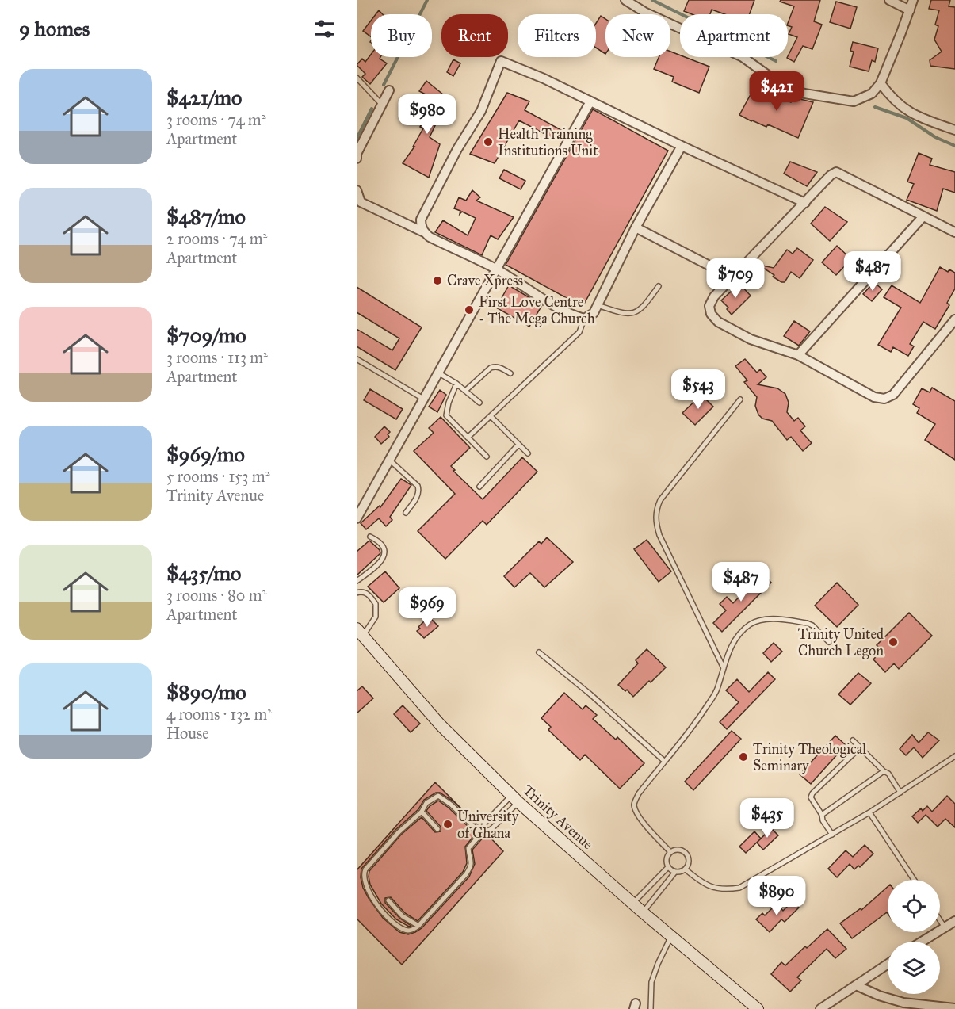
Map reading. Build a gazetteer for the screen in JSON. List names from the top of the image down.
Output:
{
  "streets": {
    "street": ["Trinity Avenue"]
  },
  "places": [
    "Health Training Institutions Unit",
    "Crave Xpress",
    "First Love Centre - The Mega Church",
    "Trinity United Church Legon",
    "Trinity Theological Seminary",
    "University of Ghana"
  ],
  "page": {
    "heading": "9 homes",
    "chip": [
      "Buy",
      "Rent",
      "Filters",
      "New",
      "Apartment"
    ],
    "list": [
      {
        "name": "$421/mo",
        "note": "3 rooms · 74 m² · Apartment"
      },
      {
        "name": "$487/mo",
        "note": "2 rooms · 74 m² · Apartment"
      },
      {
        "name": "$709/mo",
        "note": "3 rooms · 113 m² · Apartment"
      },
      {
        "name": "$969/mo",
        "note": "5 rooms · 153 m² · Trinity Avenue"
      },
      {
        "name": "$435/mo",
        "note": "3 rooms · 80 m² · Apartment"
      },
      {
        "name": "$890/mo",
        "note": "4 rooms · 132 m² · House"
      }
    ],
    "price": [
      "$421",
      "$980",
      "$487",
      "$709",
      "$543",
      "$487",
      "$969",
      "$435",
      "$890"
    ]
  }
}
